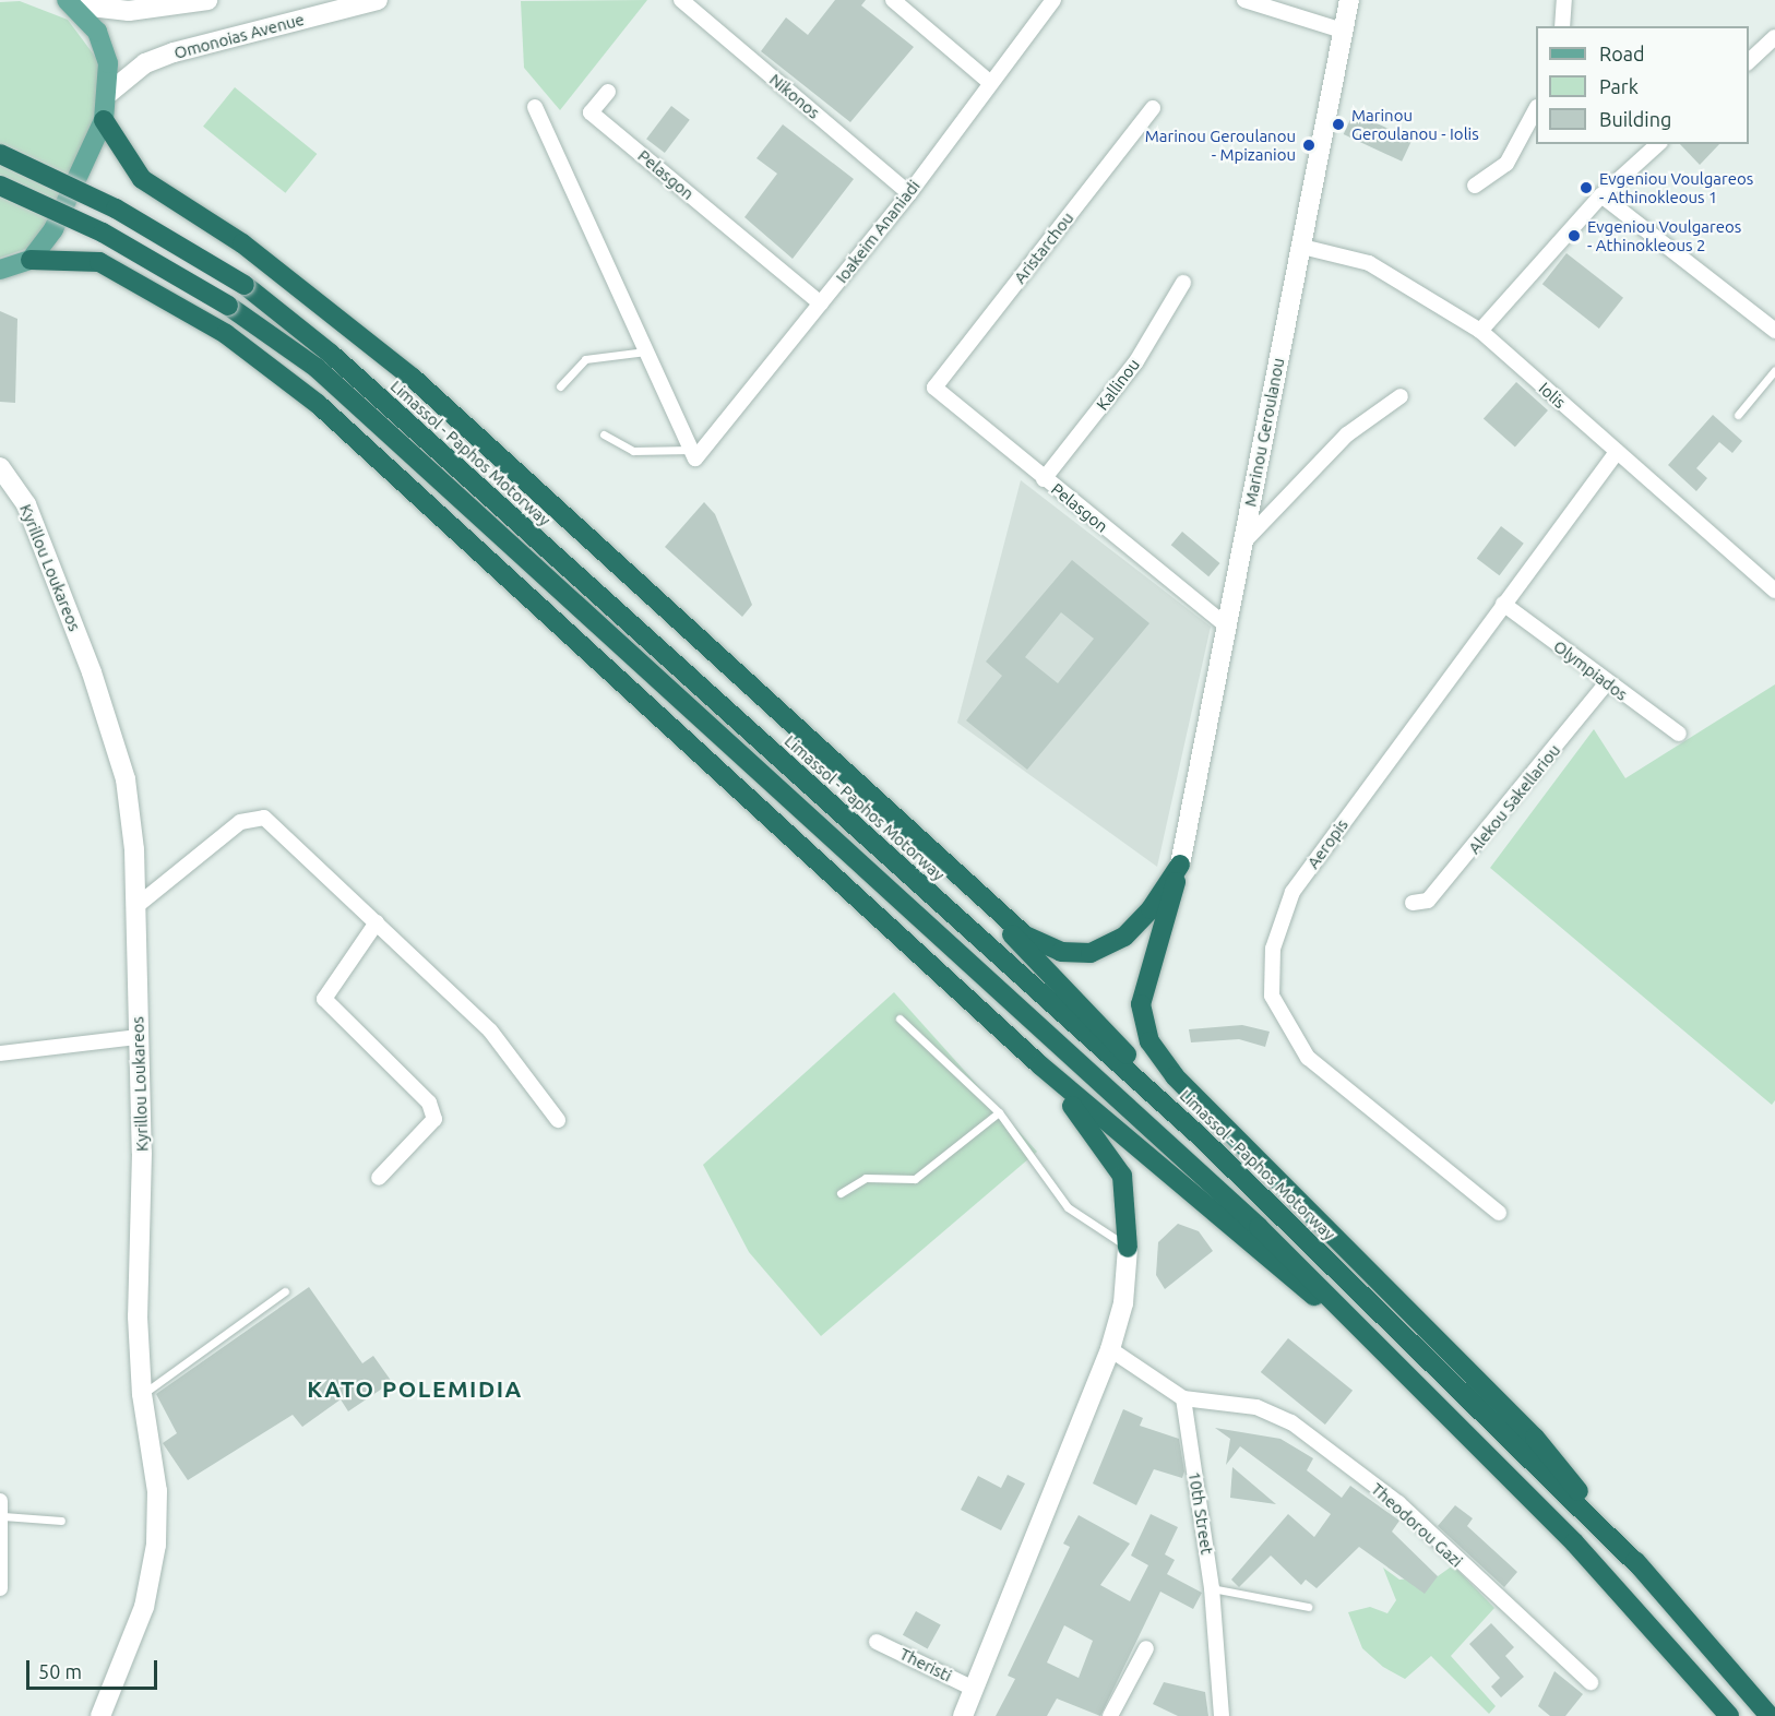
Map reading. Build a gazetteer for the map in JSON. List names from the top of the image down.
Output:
{
  "streets": {
    "highway": ["Limassol - Paphos Motorway"],
    "street": [
      "Omonoias Avenue",
      "Nikonos",
      "Pelasgon",
      "Ioakeim Ananiadi",
      "Aristarchou",
      "Kallinou",
      "Iolis",
      "Marinou Geroulanou",
      "Kyrillou Loukareos",
      "Olympiados",
      "Alekou Sakellariou",
      "Aeropis",
      "10th Street",
      "Theodorou Gazi",
      "Theristi"
    ]
  },
  "crossings": [
    ["Nikonos", "Ioakeim Ananiadi"],
    ["Pelasgon", "Ioakeim Ananiadi"],
    ["Pelasgon", "Aristarchou"],
    ["Pelasgon", "Kallinou"],
    ["Pelasgon", "Marinou Geroulanou"],
    ["Iolis", "Marinou Geroulanou"],
    ["Iolis", "Aeropis"],
    ["Olympiados", "Alekou Sakellariou"],
    ["Olympiados", "Aeropis"],
    ["10th Street", "Theodorou Gazi"]
  ],
  "districts": ["KATO POLEMIDIA"],
  "places": [
    "Marinou Geroulanou - Iolis",
    "Marinou Geroulanou - Mpizaniou",
    "Evgeniou Voulgareos - Athinokleous 1",
    "Evgeniou Voulgareos - Athinokleous 2"
  ],
  "legend": ["Road", "Park", "Building"],
  "scale_bar": "50 m"
}
